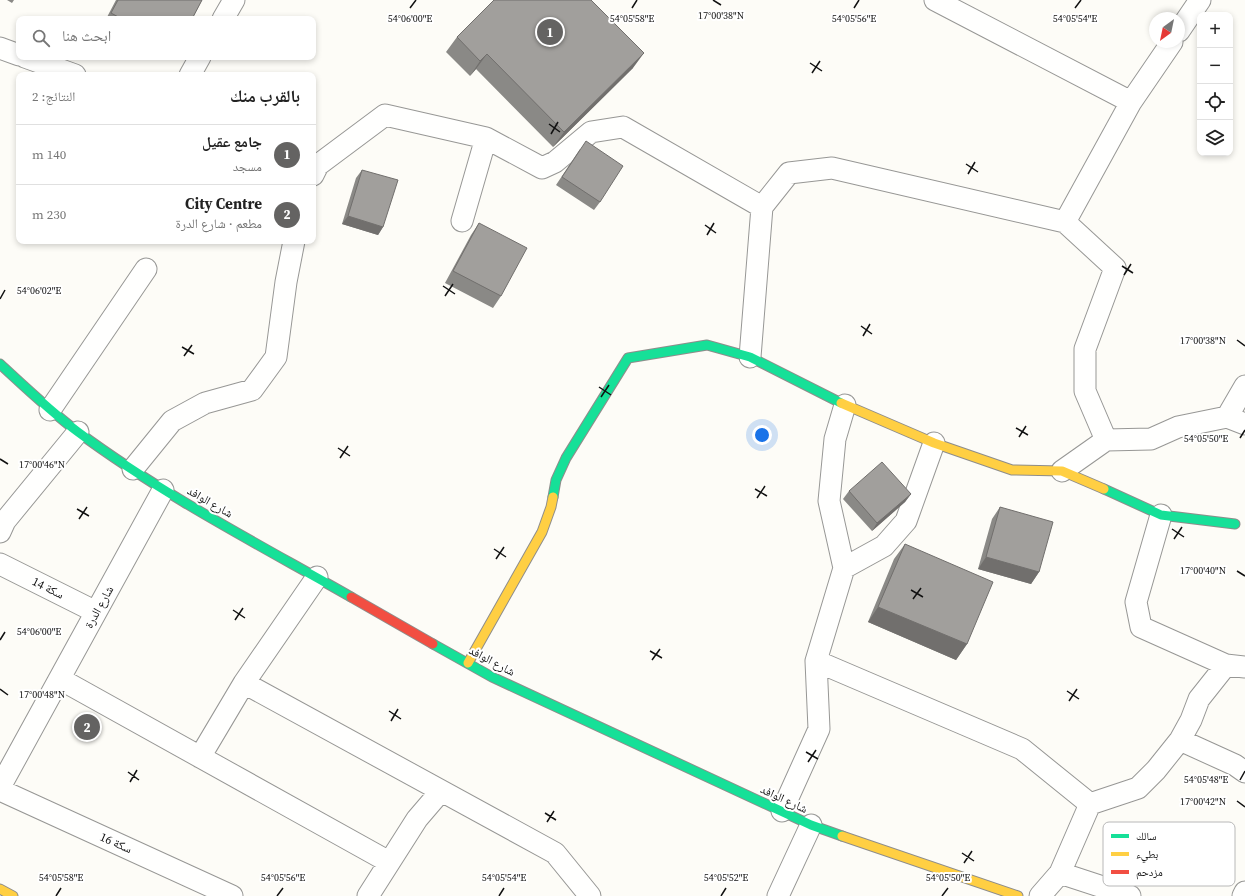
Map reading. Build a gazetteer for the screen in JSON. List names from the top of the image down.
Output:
{
  "streets": {
    "street": [
      "شارع الوافد",
      "سكة 14",
      "شارع الدرة",
      "سكة 16"
    ]
  },
  "crossings": [
    ["شارع الوافد", "شارع الدرة"],
    ["سكة 14", "شارع الدرة"]
  ],
  "legend": ["سالك", "بطيء", "مزدحم"],
  "north": "bottom left",
  "page": {
    "map_buttons": ["+", "−"],
    "search": "ابحث هنا",
    "pins": ["1", "2"],
    "heading": ["بالقرب منك", "النتائج: 2"],
    "list": [
      {
        "mark": "1",
        "name": "جامع عقيل",
        "note": "مسجد",
        "value": "140 m"
      },
      {
        "mark": "2",
        "name": "City Centre",
        "note": "مطعم · شارع الدرة",
        "value": "230 m"
      }
    ]
  },
  "coordinates": [
    "17°00'38\"N",
    "54°05'58\"E",
    "54°05'56\"E",
    "54°05'54\"E",
    "54°06'00\"E",
    "54°06'02\"E",
    "54°05'50\"E",
    "17°00'46\"N",
    "17°00'40\"N",
    "17°00'48\"N",
    "54°05'48\"E",
    "17°00'42\"N",
    "54°05'52\"E"
  ]
}
